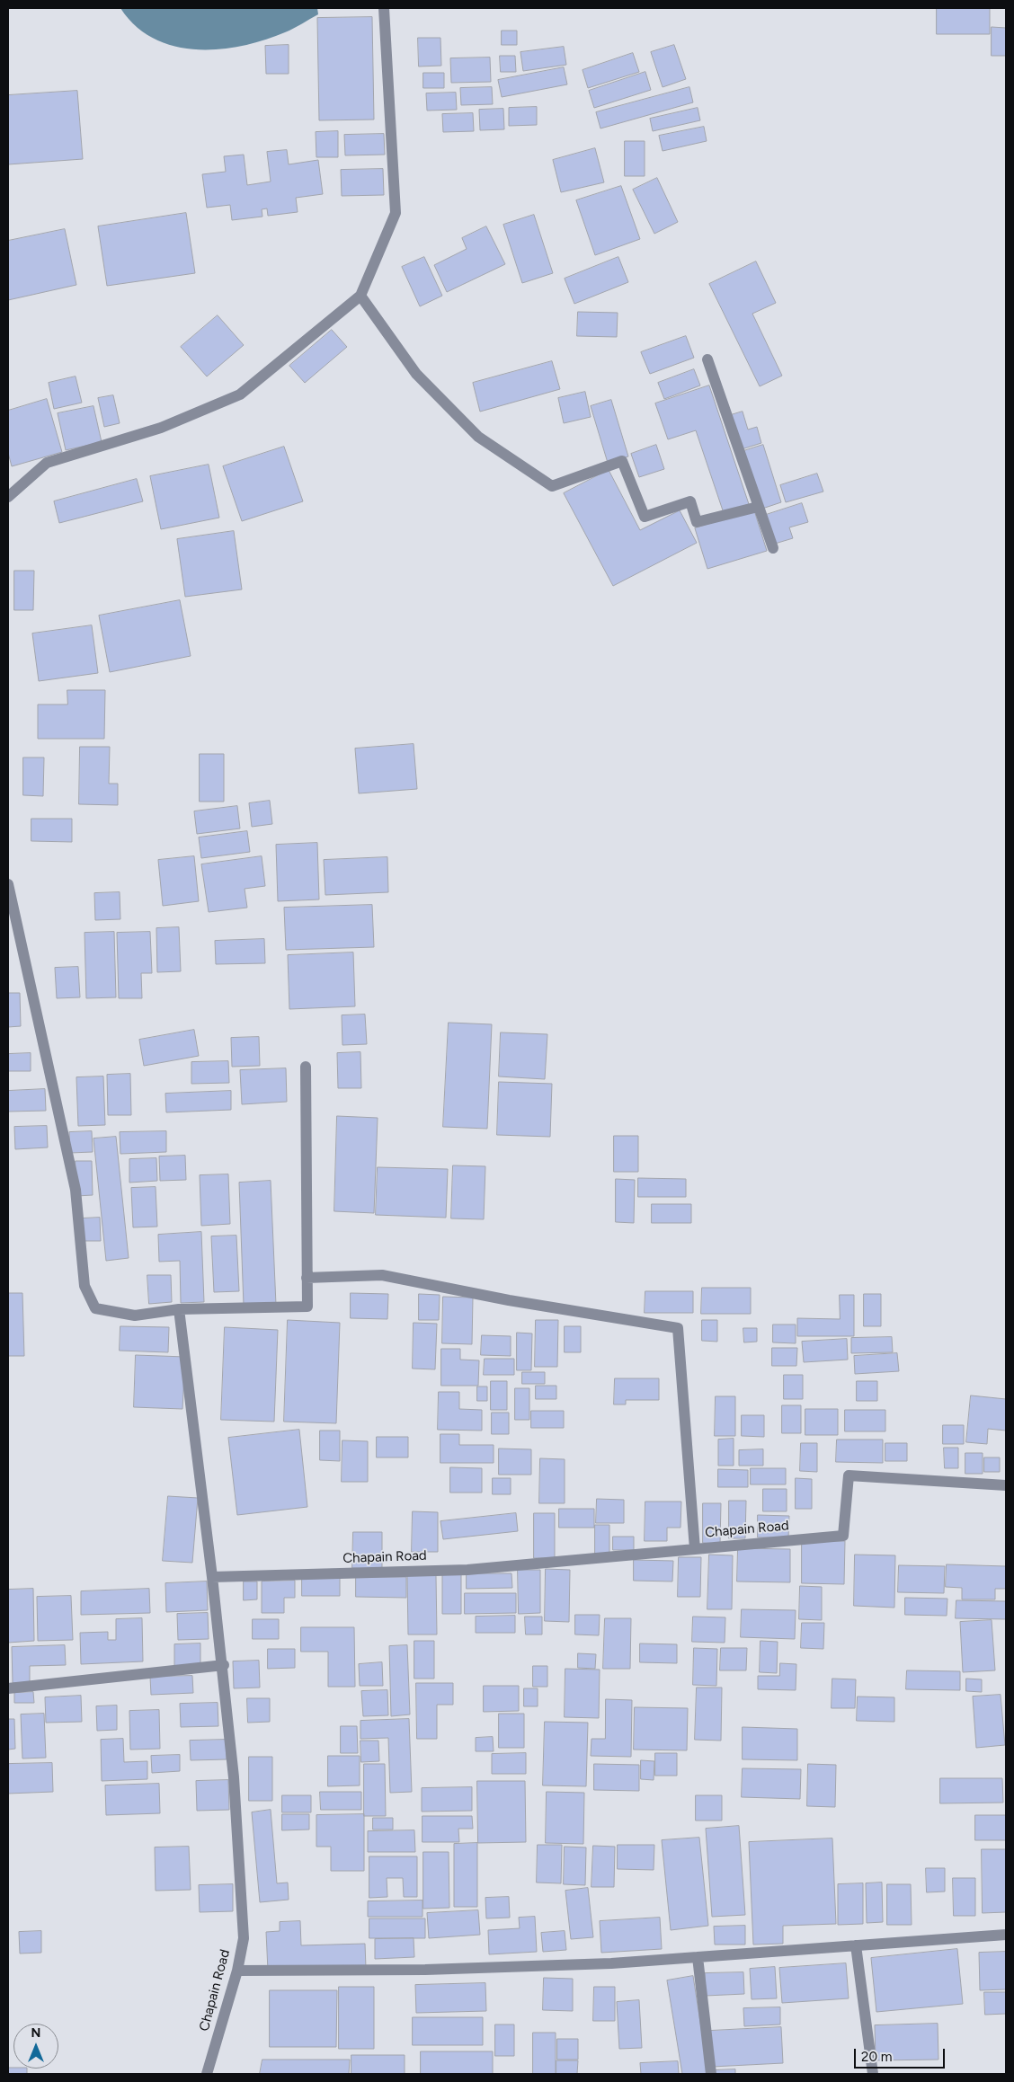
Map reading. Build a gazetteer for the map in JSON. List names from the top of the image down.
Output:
{
  "streets": {
    "street": ["Chapain Road"]
  },
  "scale_bar": "20 m",
  "north": "top"
}
